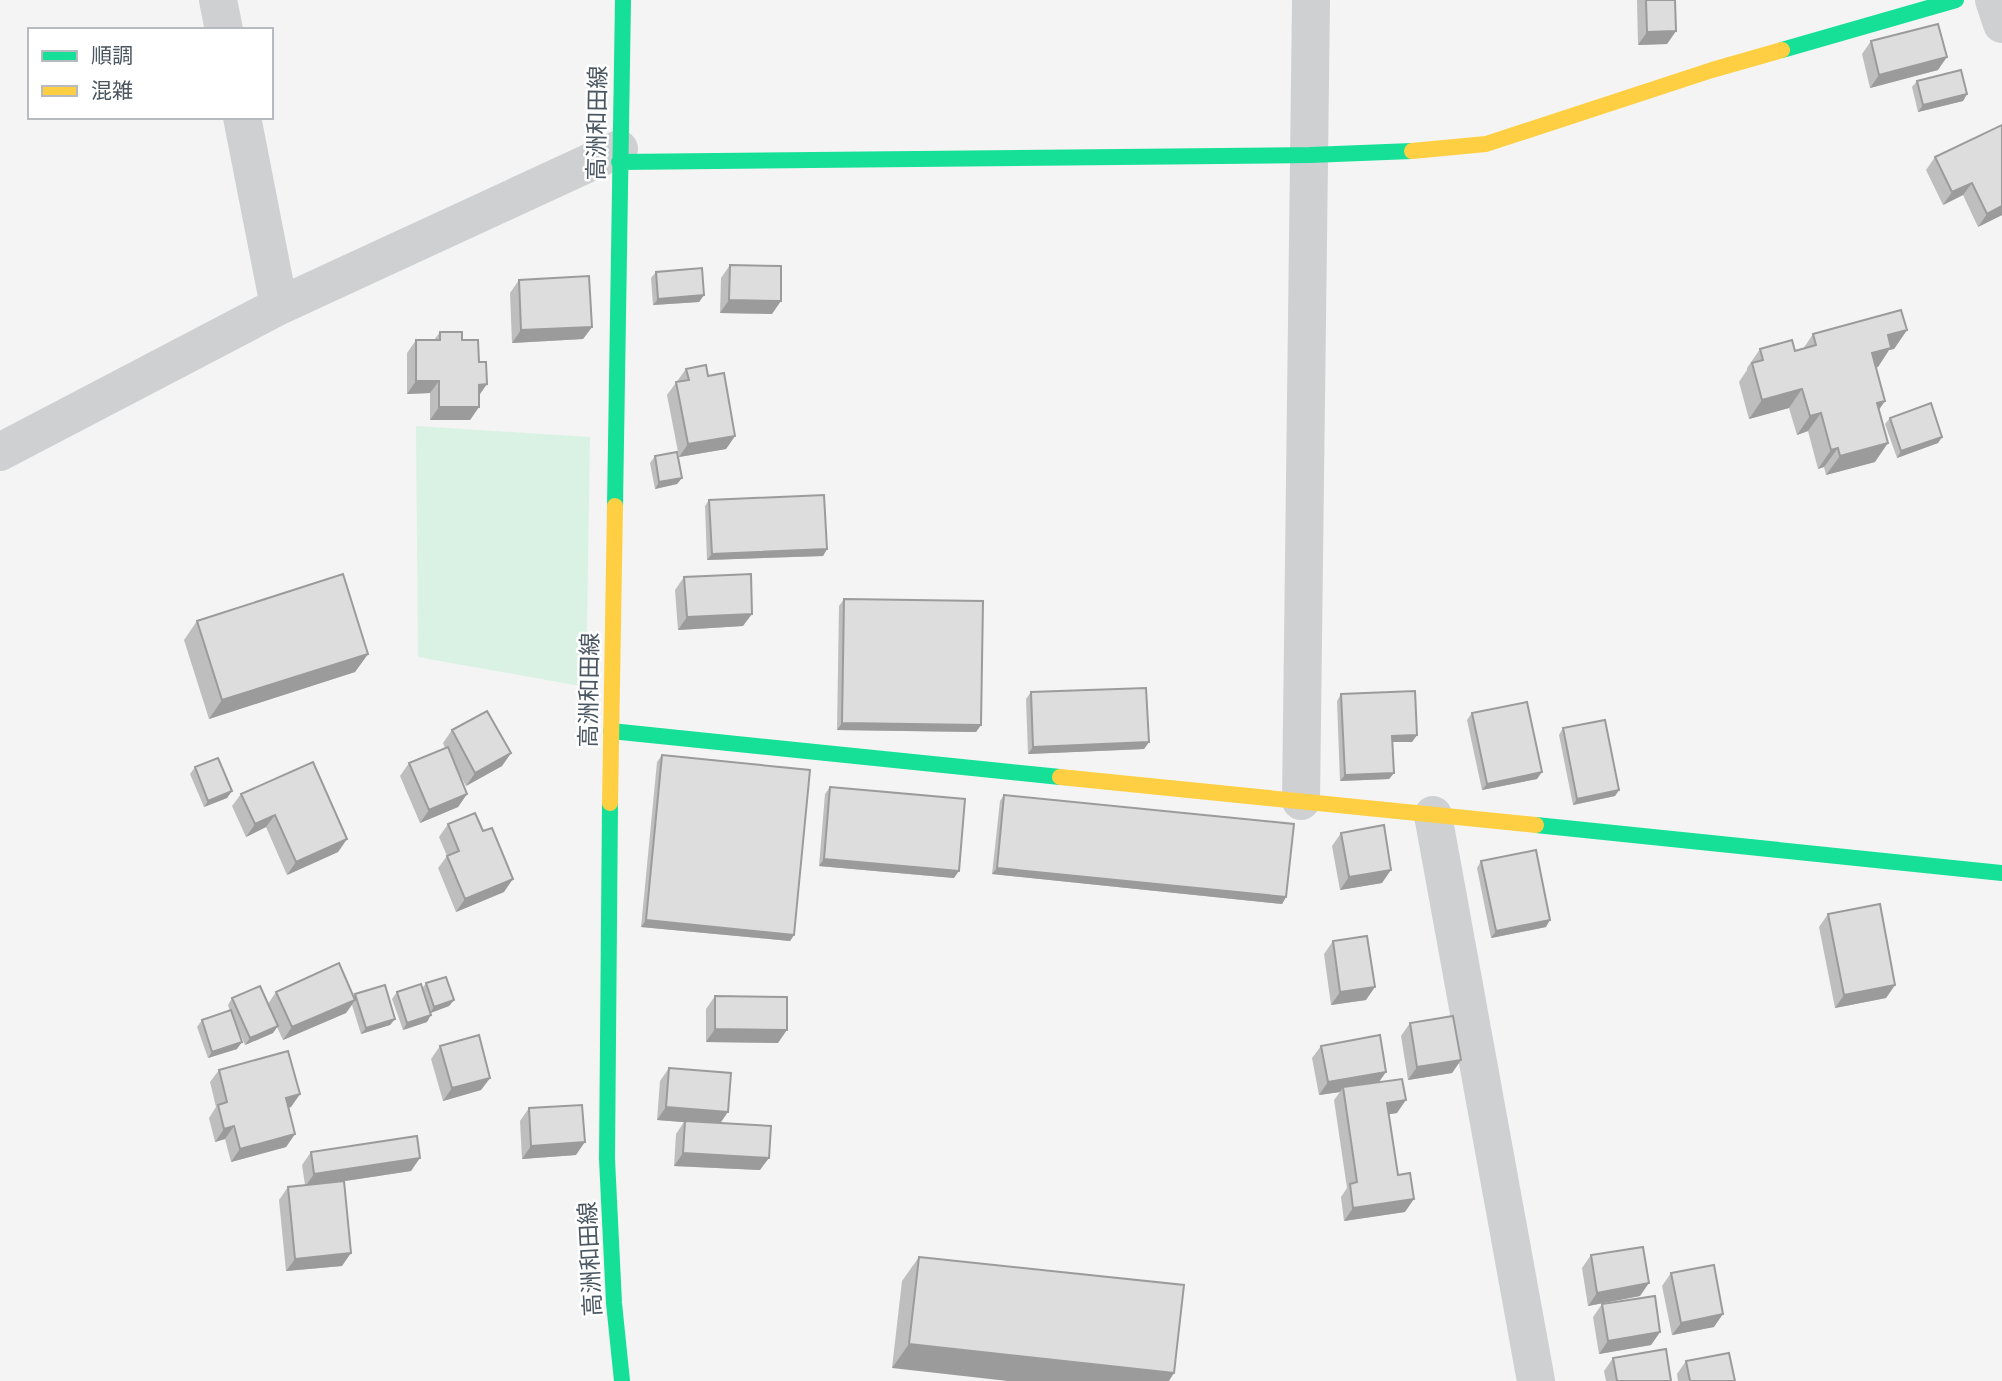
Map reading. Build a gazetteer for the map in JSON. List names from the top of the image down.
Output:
{
  "streets": {
    "street": ["高洲和田線"]
  },
  "legend": ["順調", "混雑"]
}
